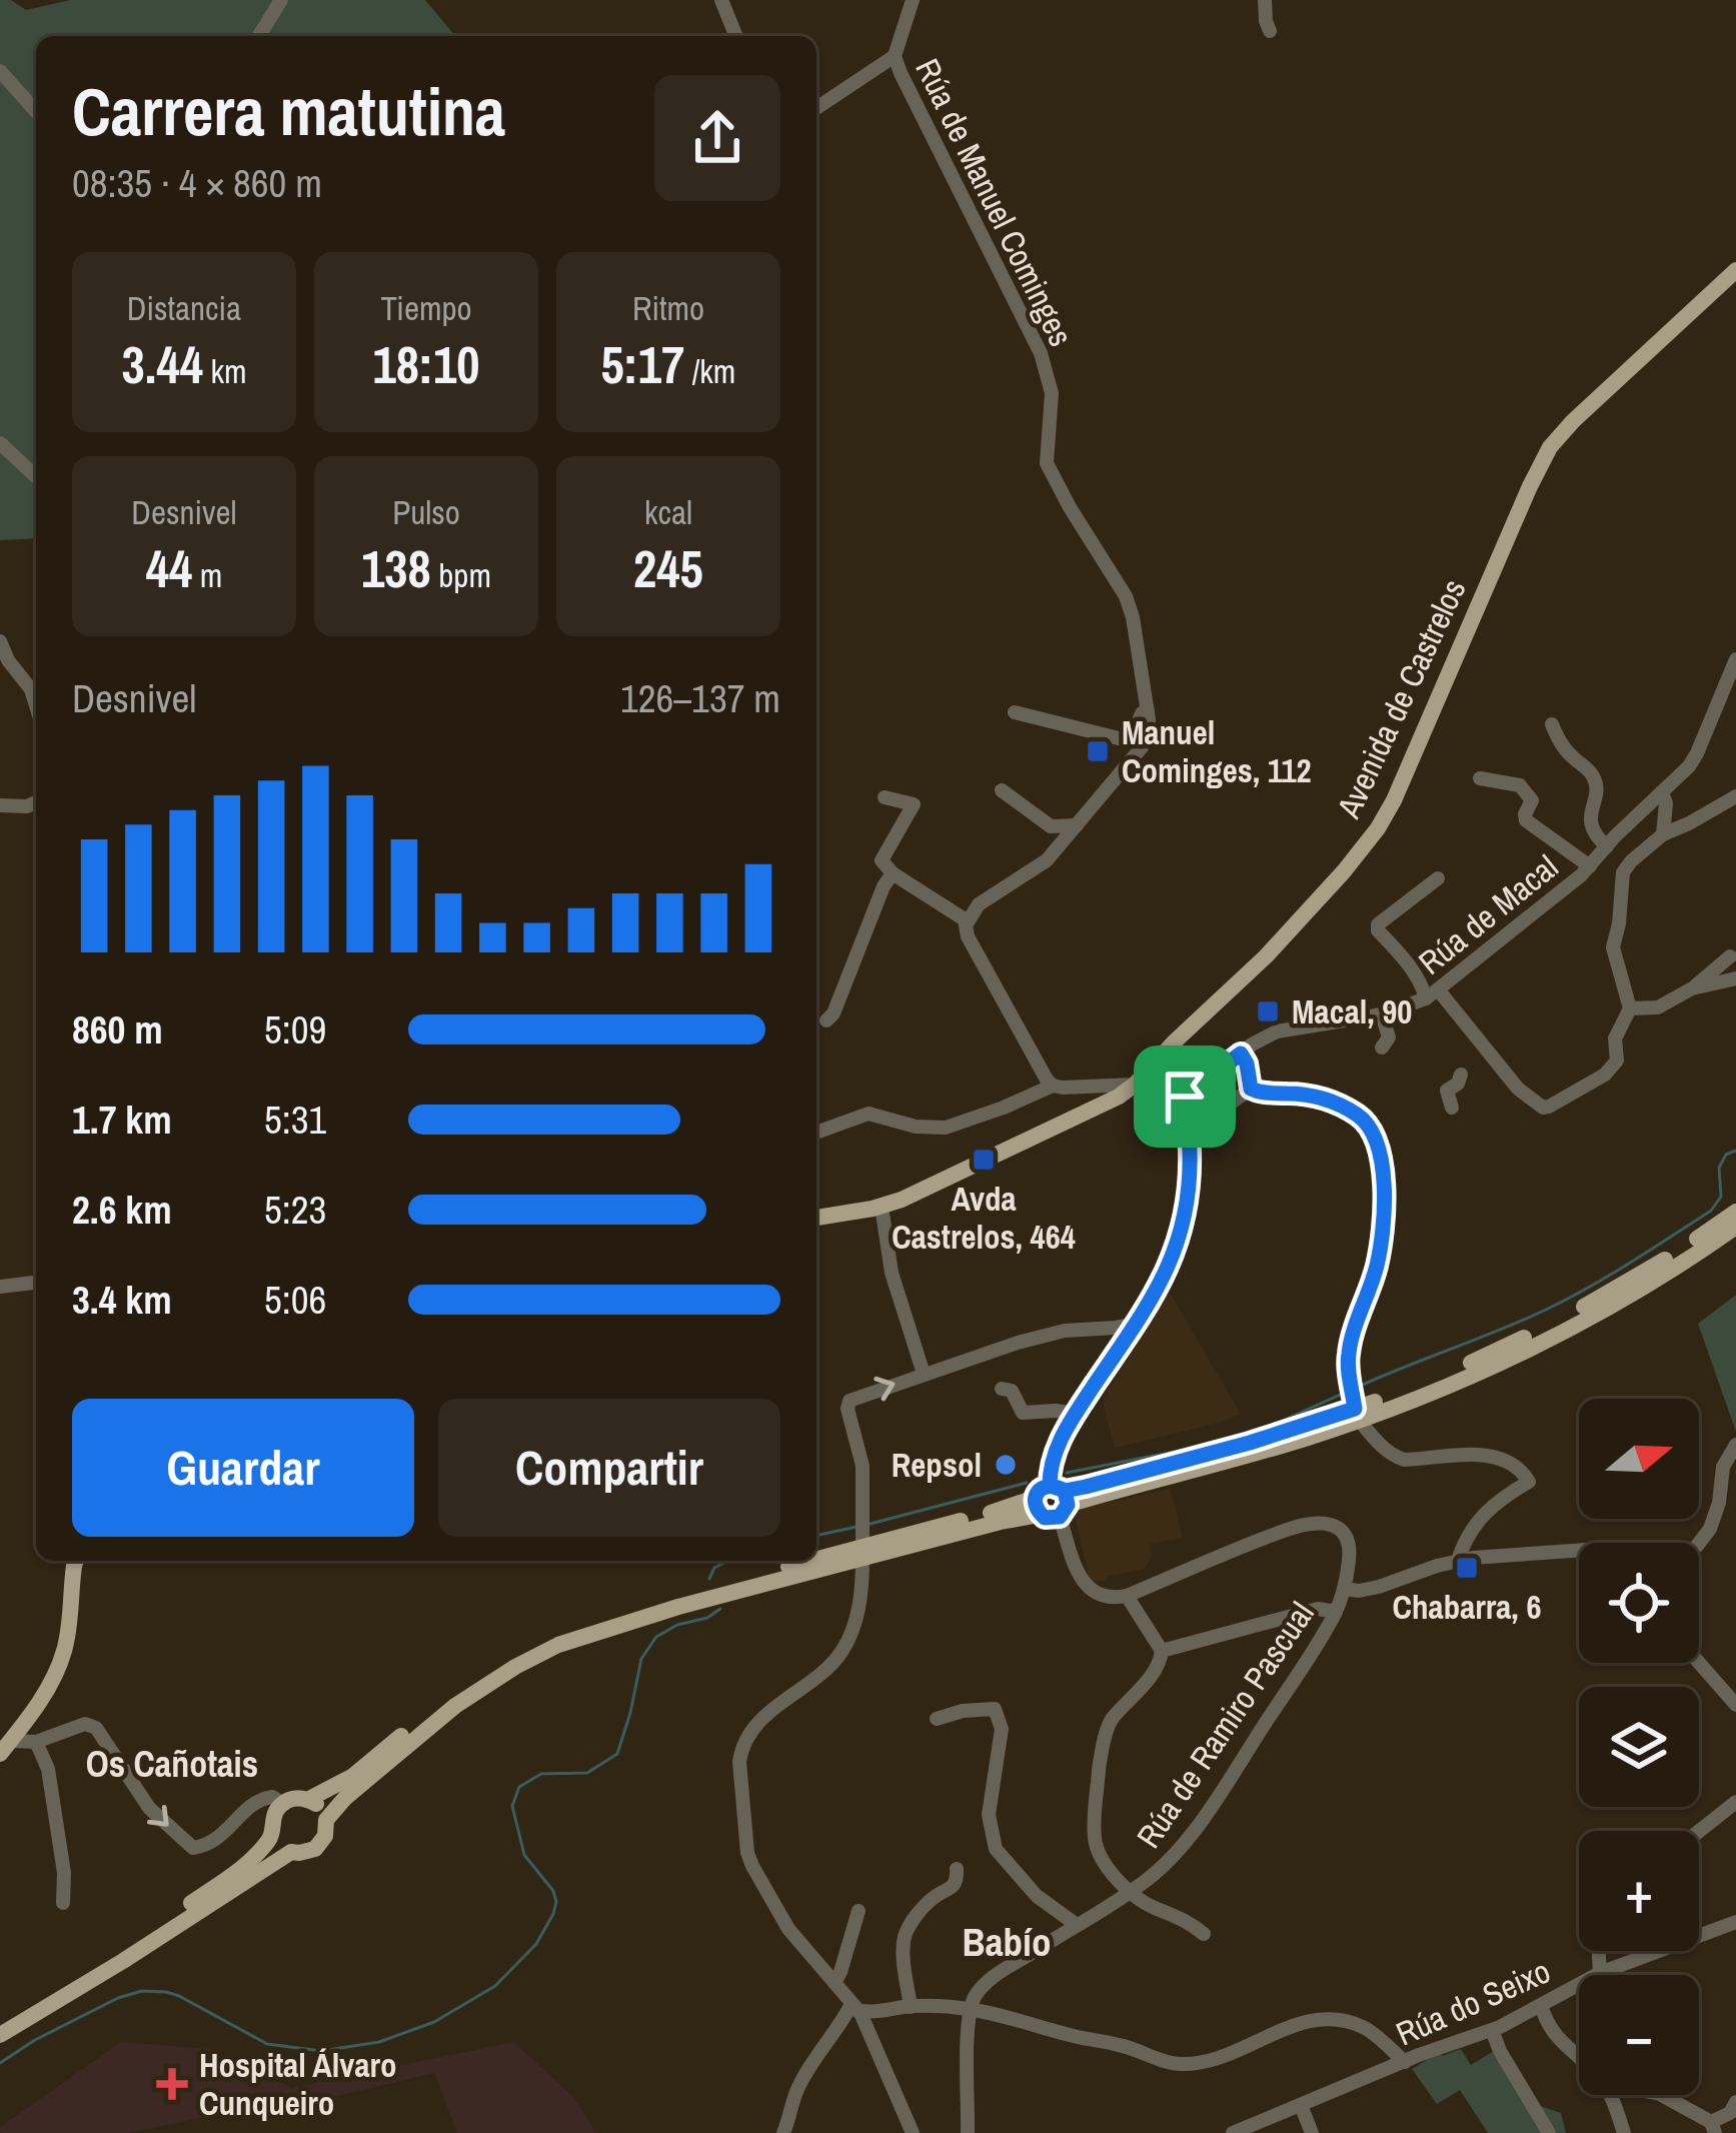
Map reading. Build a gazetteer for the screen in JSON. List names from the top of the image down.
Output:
{
  "streets": {
    "main road": ["Avenida de Castrelos"],
    "street": [
      "Rúa de Manuel Cominges",
      "Rúa de Macal",
      "Rúa de Ramiro Pascual",
      "Rúa do Seixo"
    ]
  },
  "districts": ["Os Cañotais", "Babío"],
  "places": {
    "transit": [
      "Manuel Cominges, 112",
      "Macal, 90",
      "Avda Castrelos, 464",
      "Chabarra, 6"
    ],
    "other": ["Repsol"],
    "health": ["Hospital Álvaro Cunqueiro"]
  },
  "north": "right",
  "page": {
    "heading": ["Carrera matutina", "08:35 · 4 × 860 m"],
    "stats": [
      ["Distancia", "3.44 km"],
      ["Tiempo", "18:10"],
      ["Ritmo", "5:17 /km"],
      ["Desnivel", "44 m"],
      ["Pulso", "138 bpm"],
      ["kcal", "245"]
    ],
    "chart": ["Desnivel", "126–137 m"],
    "list": [
      {
        "name": "860 m",
        "note": "5:09"
      },
      {
        "name": "1.7 km",
        "note": "5:31"
      },
      {
        "name": "2.6 km",
        "note": "5:23"
      },
      {
        "name": "3.4 km",
        "note": "5:06"
      }
    ],
    "buttons": ["Guardar", "Compartir"],
    "map_buttons": ["+", "−"]
  }
}
